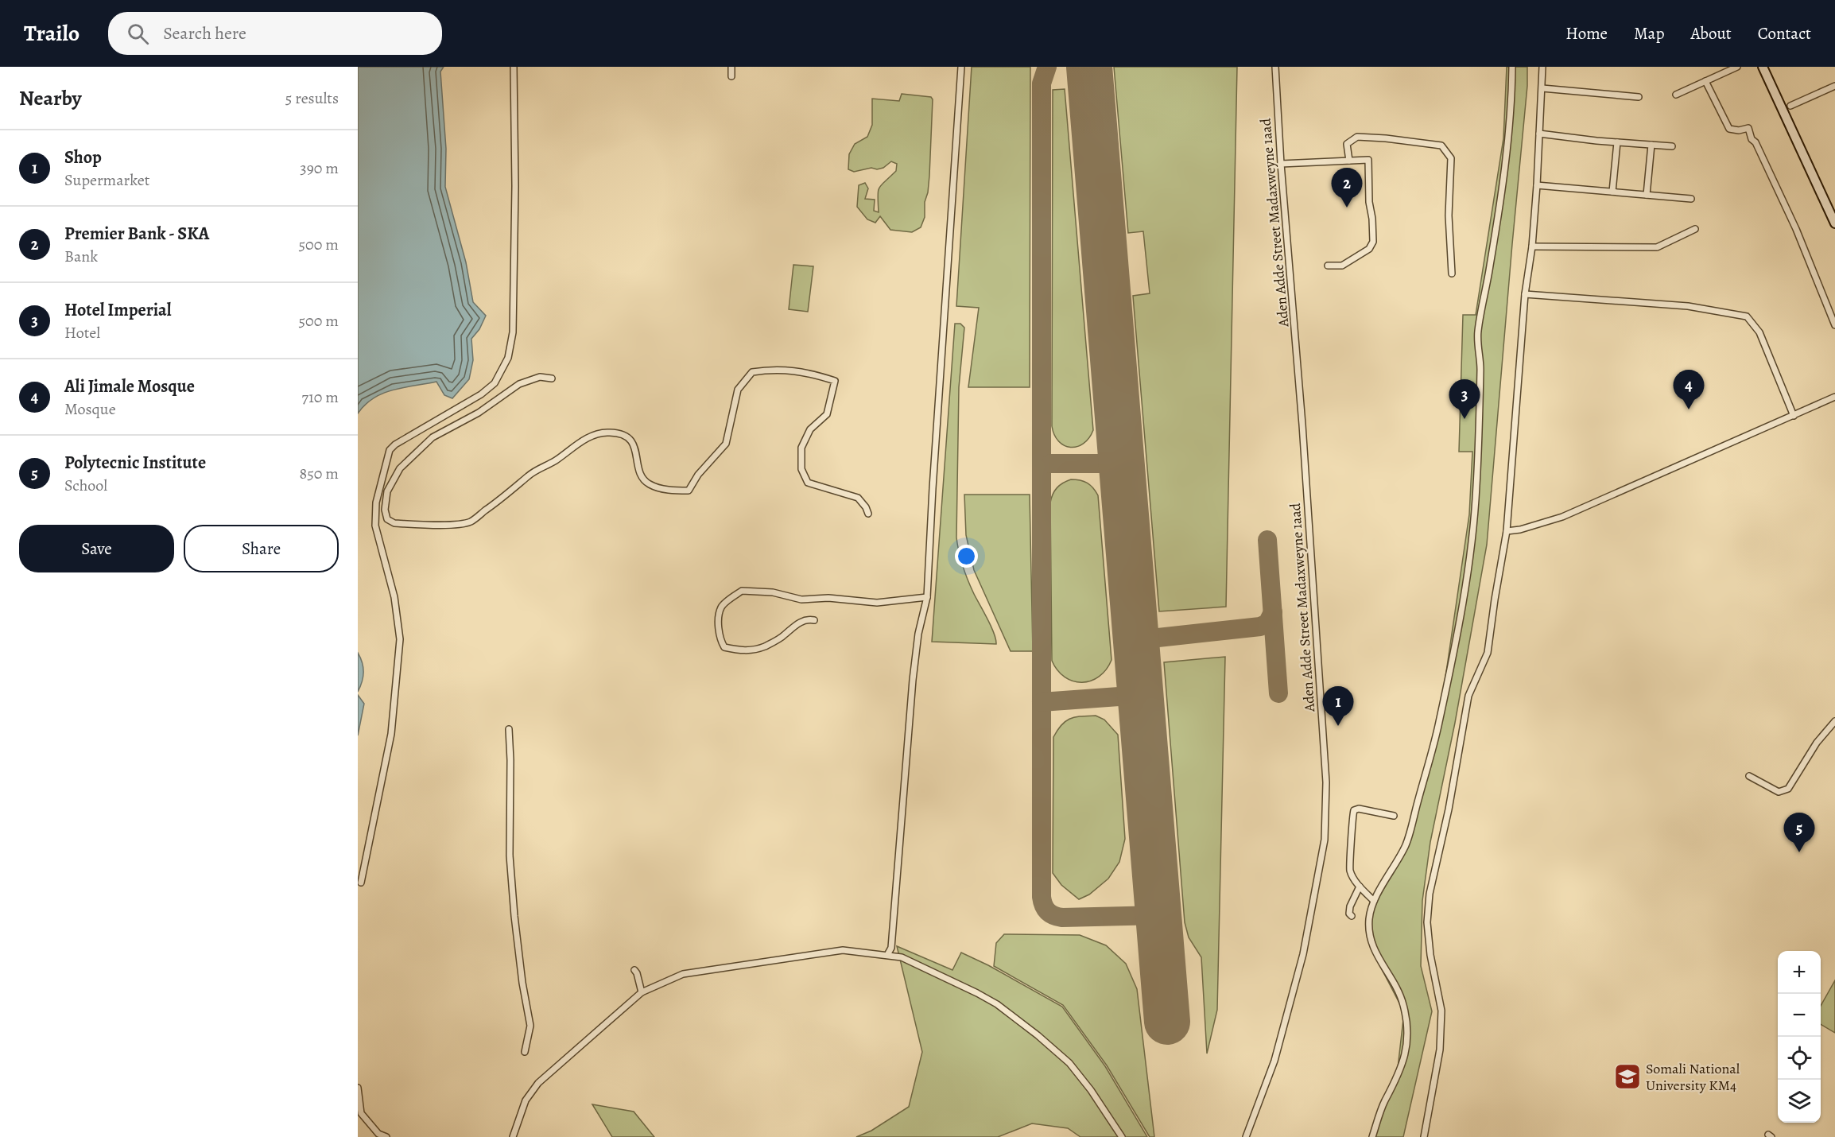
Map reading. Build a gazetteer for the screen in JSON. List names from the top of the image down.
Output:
{
  "streets": {
    "street": ["Aden Adde Street Madaxweyne 1aad"]
  },
  "places": {
    "school or university": ["Somali National University KM4"]
  },
  "page": {
    "header": "Trailo",
    "search": "Search here",
    "nav": [
      "Home",
      "Map",
      "About",
      "Contact"
    ],
    "heading": ["Nearby", "5 results"],
    "list": [
      {
        "mark": "1",
        "name": "Shop",
        "note": "Supermarket",
        "value": "390 m"
      },
      {
        "mark": "2",
        "name": "Premier Bank - SKA",
        "note": "Bank",
        "value": "500 m"
      },
      {
        "mark": "3",
        "name": "Hotel Imperial",
        "note": "Hotel",
        "value": "500 m"
      },
      {
        "mark": "4",
        "name": "Ali Jimale Mosque",
        "note": "Mosque",
        "value": "710 m"
      },
      {
        "mark": "5",
        "name": "Polytecnic Institute",
        "note": "School",
        "value": "850 m"
      }
    ],
    "pins": [
      "2",
      "4",
      "3",
      "1",
      "5"
    ],
    "buttons": ["Save", "Share"],
    "map_buttons": ["+", "−"]
  }
}
